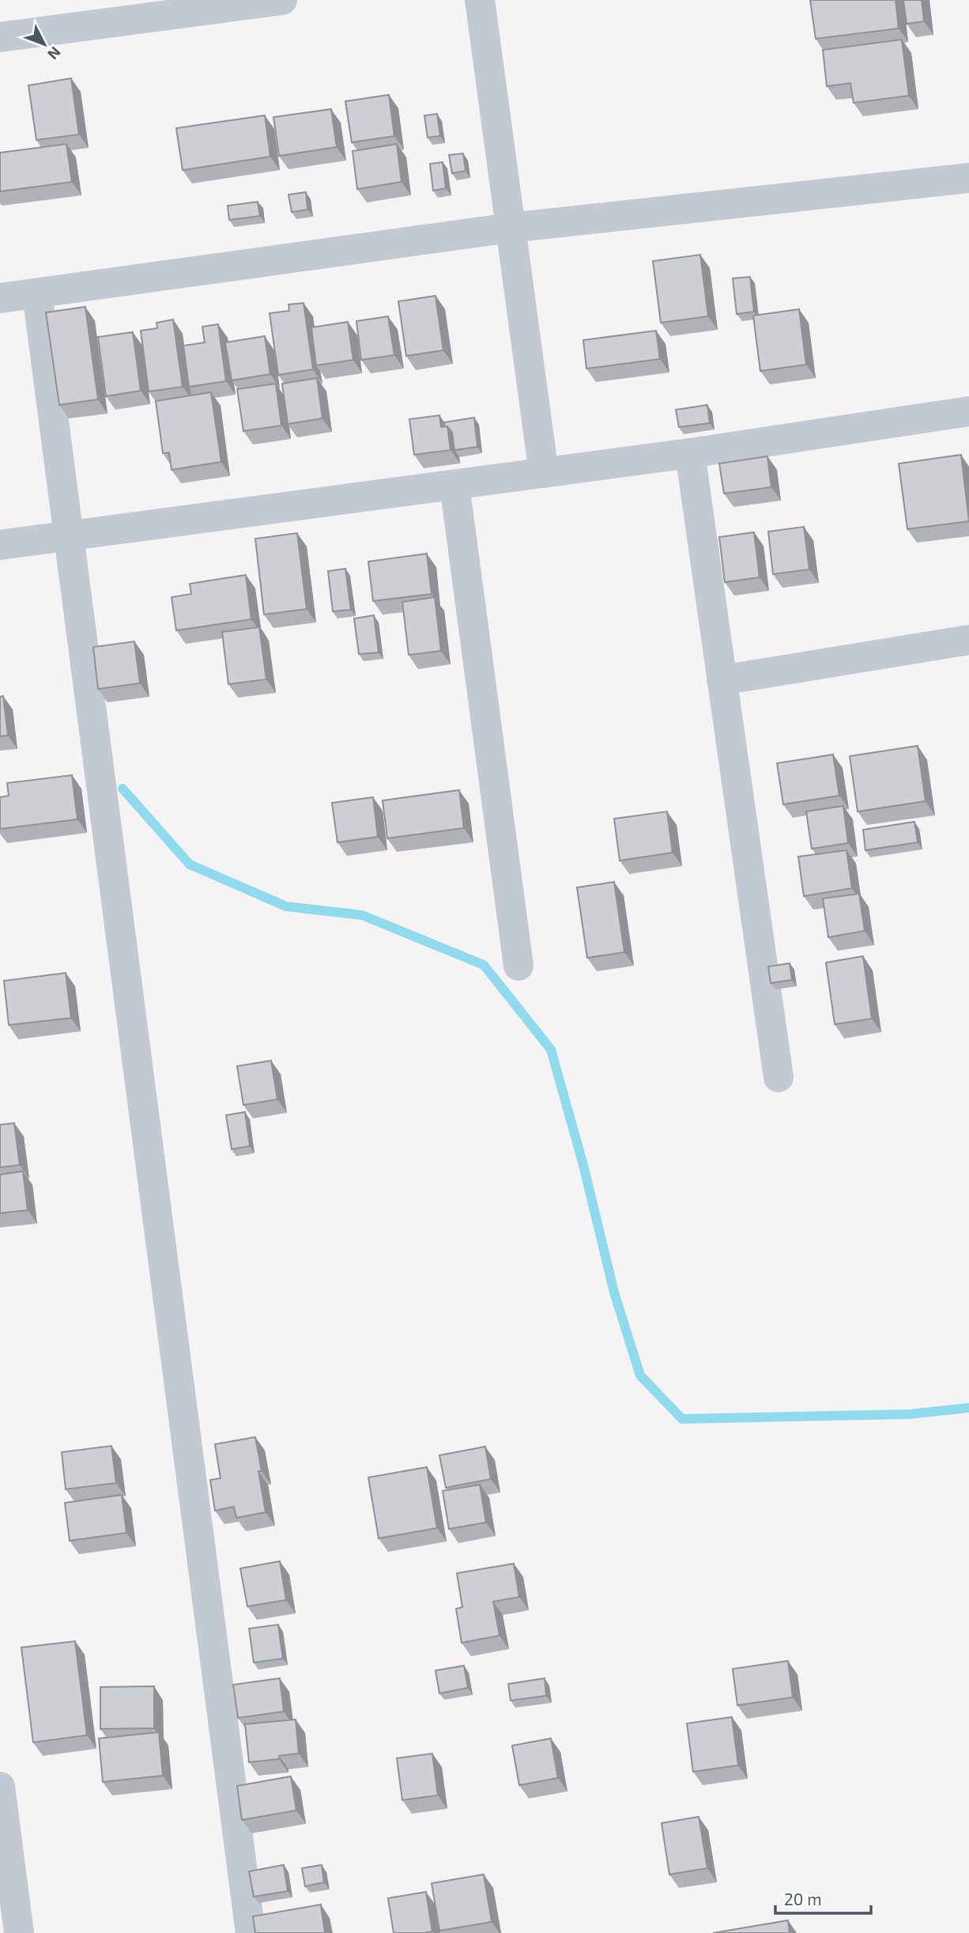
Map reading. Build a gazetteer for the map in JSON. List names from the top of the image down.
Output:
{
  "scale_bar": "20 m",
  "north": "bottom right"
}
